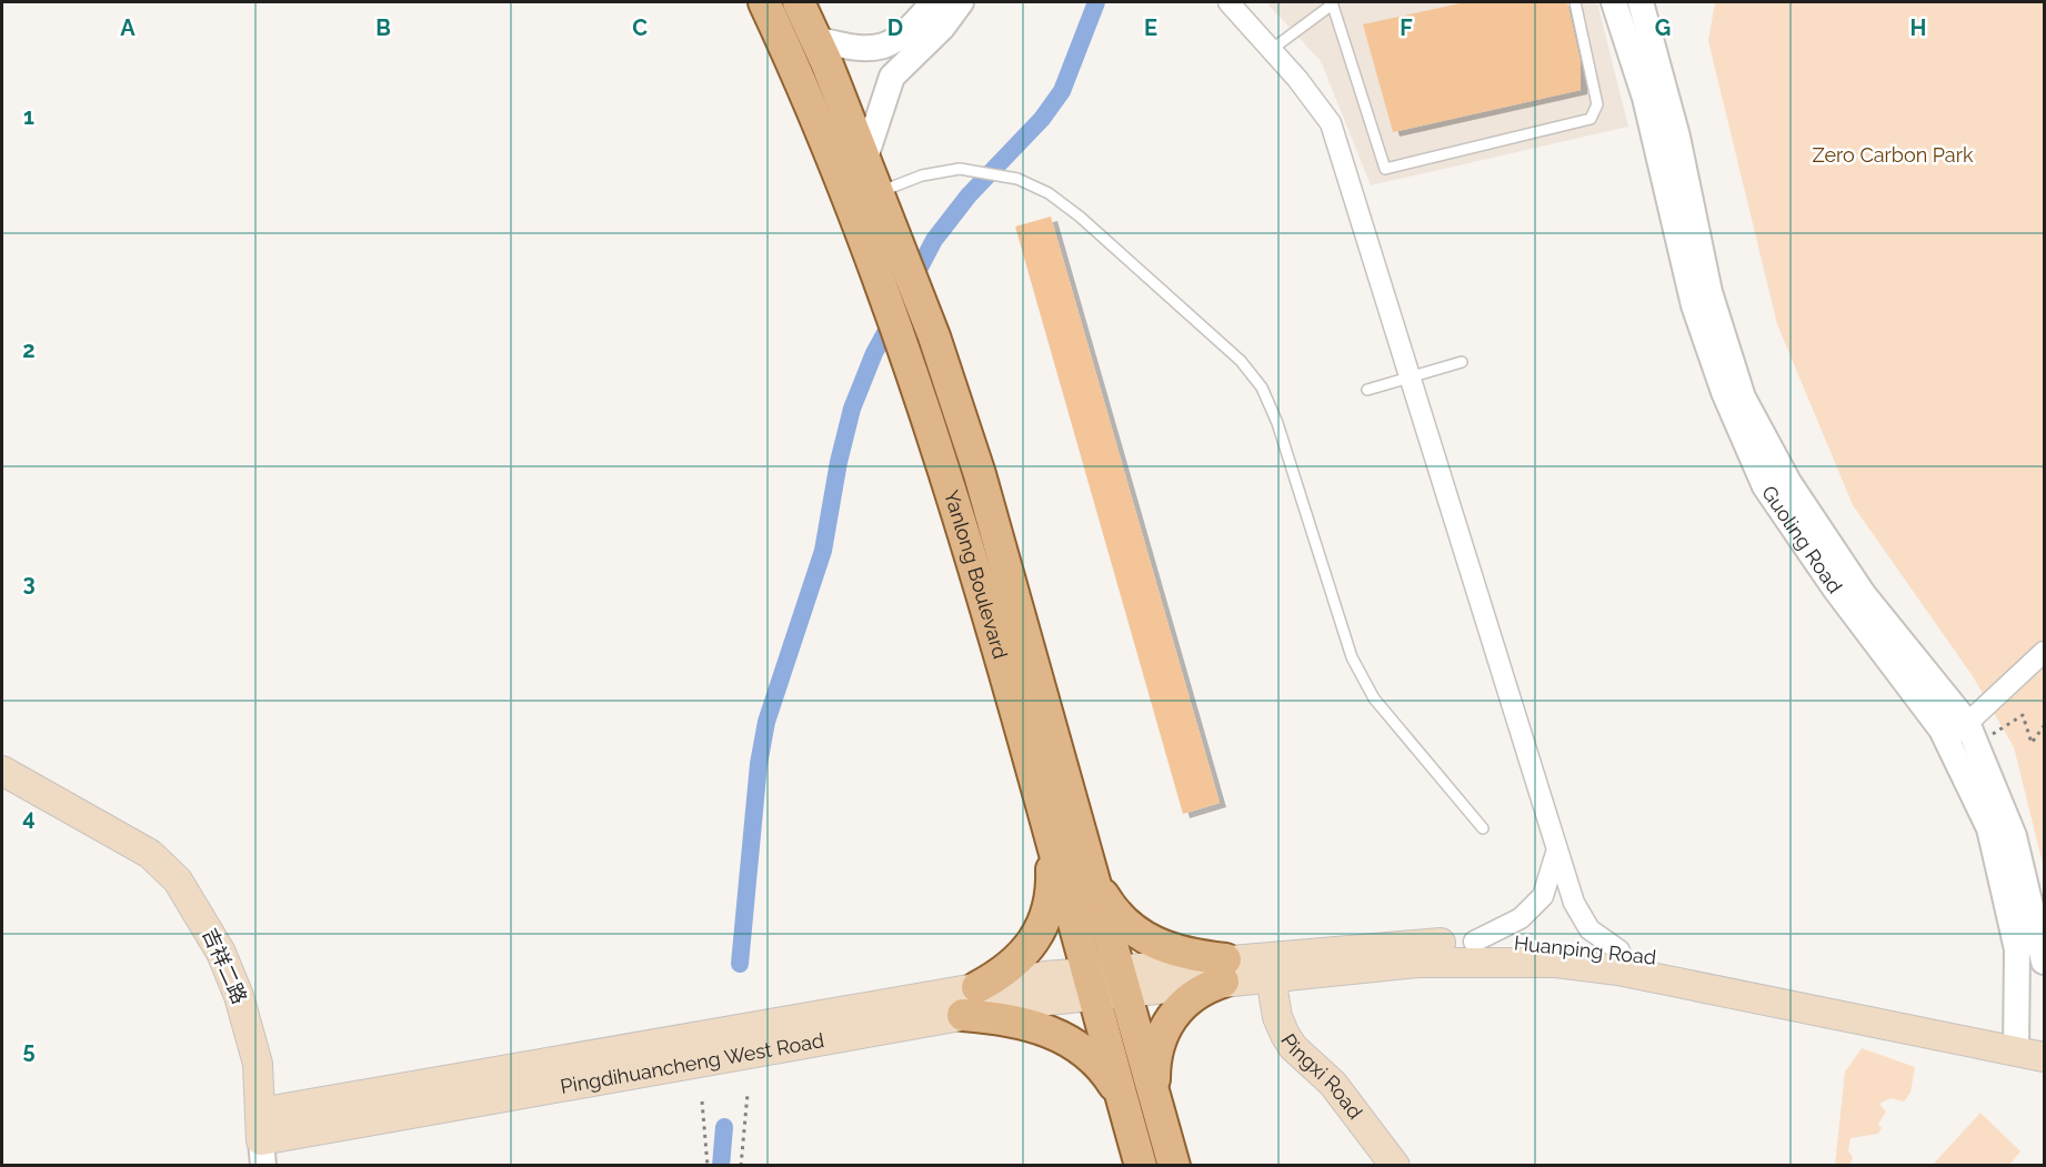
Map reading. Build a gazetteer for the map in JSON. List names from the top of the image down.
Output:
{
  "streets": {
    "main road": [
      "Yanlong Boulevard",
      "Huanping Road",
      "吉祥二路",
      "Pingdihuancheng West Road",
      "Pingxi Road"
    ],
    "street": ["Guoling Road"]
  },
  "crossings": [
    ["Guoling Road", "Huanping Road"],
    ["Yanlong Boulevard", "Huanping Road"],
    ["Yanlong Boulevard", "Pingdihuancheng West Road"],
    ["Huanping Road", "Pingdihuancheng West Road"],
    ["Huanping Road", "Pingxi Road"],
    ["吉祥二路", "Pingdihuancheng West Road"]
  ],
  "parks": ["Zero Carbon Park"],
  "grid": {
    "columns": [
      "A",
      "B",
      "C",
      "D",
      "E",
      "F",
      "G",
      "H"
    ],
    "rows": [
      "1",
      "2",
      "3",
      "4",
      "5"
    ]
  }
}
